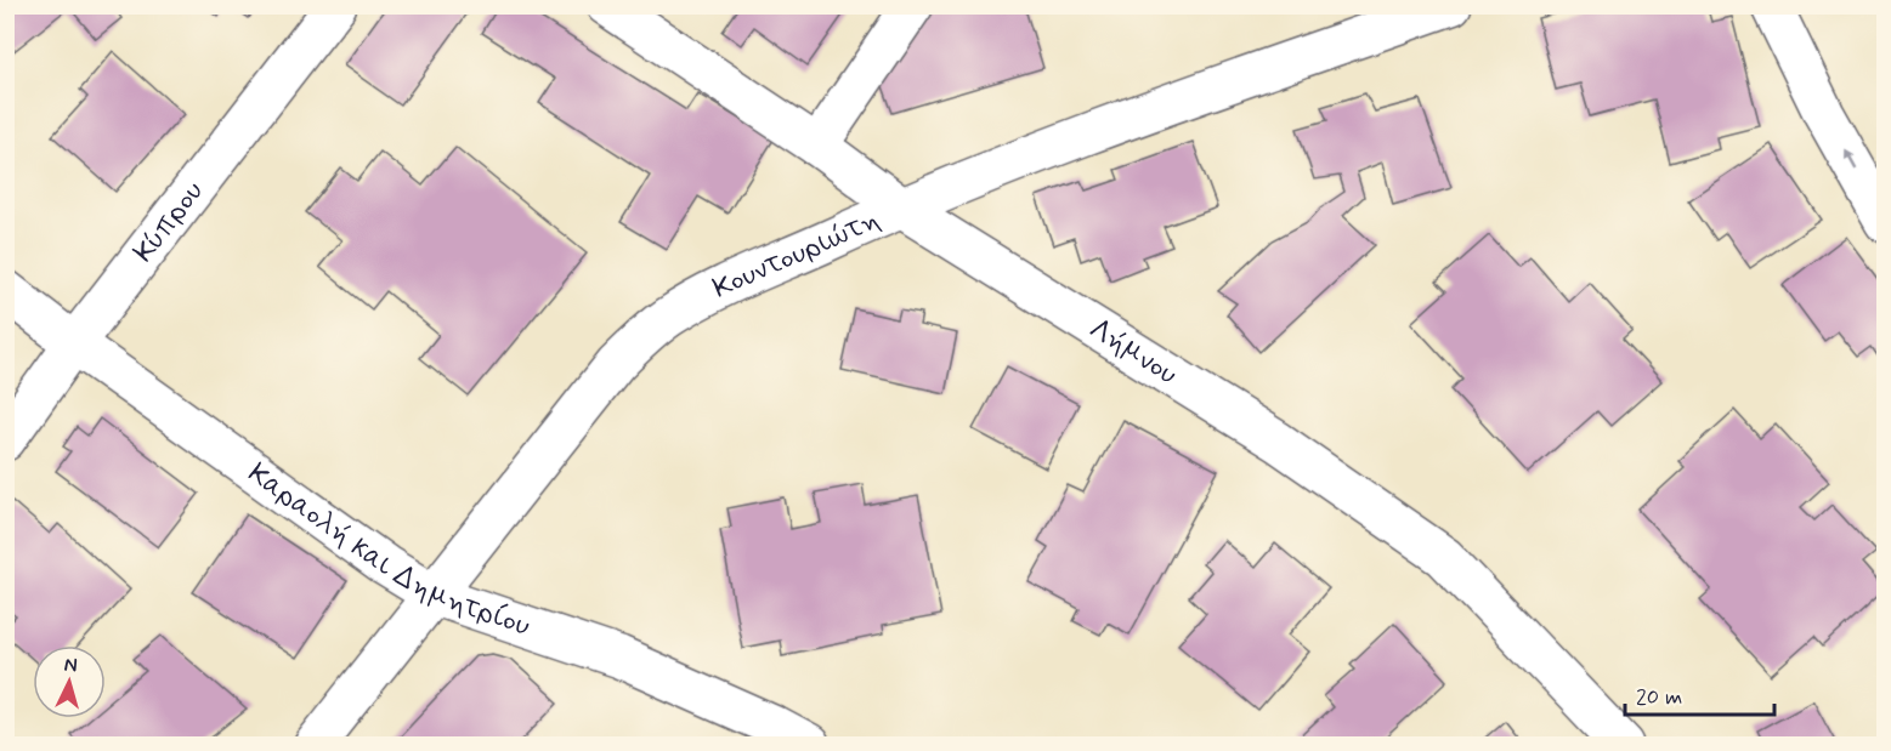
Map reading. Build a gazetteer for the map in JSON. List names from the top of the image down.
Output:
{
  "streets": {
    "street": [
      "Κύπρου",
      "Κουντουριώτη",
      "Λήμνου",
      "Καραολή και Δημητρίου"
    ]
  },
  "crossings": [
    ["Κύπρου", "Καραολή και Δημητρίου"],
    ["Κουντουριώτη", "Λήμνου"],
    ["Κουντουριώτη", "Καραολή και Δημητρίου"]
  ],
  "scale_bar": "20 m",
  "north": "top"
}
